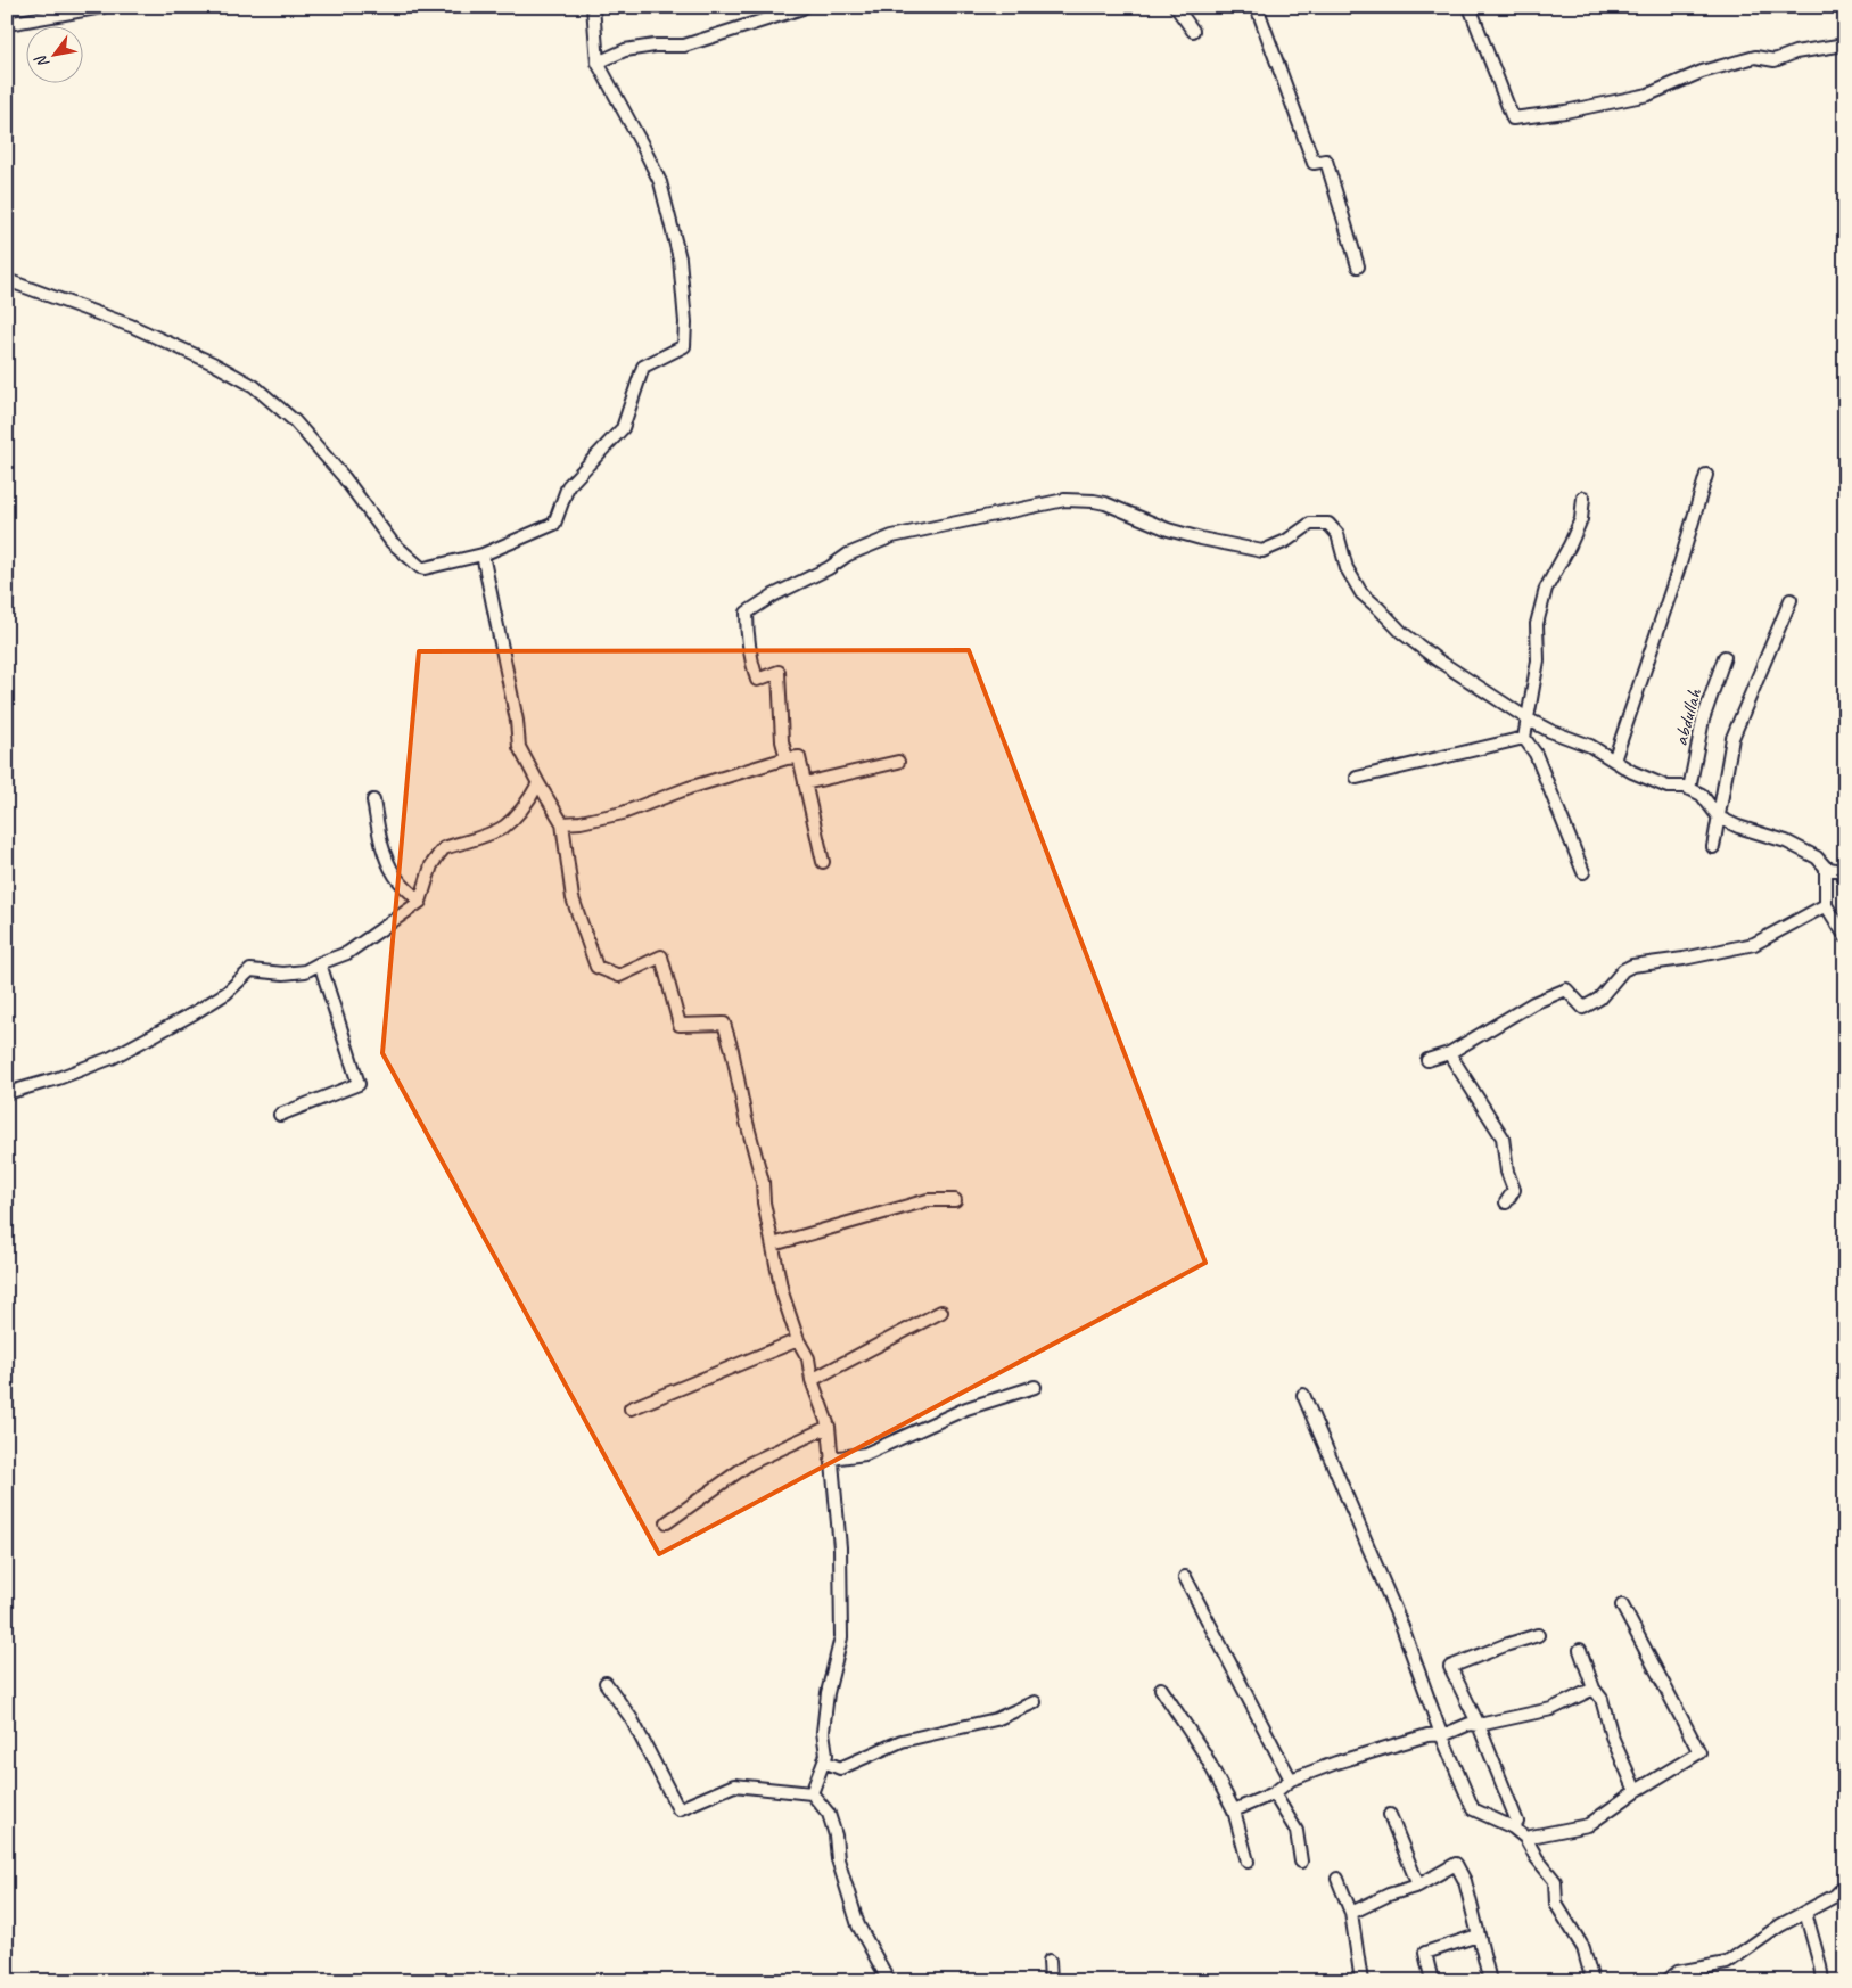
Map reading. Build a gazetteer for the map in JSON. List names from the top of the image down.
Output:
{
  "streets": {
    "street": ["abdullah"]
  },
  "north": "bottom left"
}
